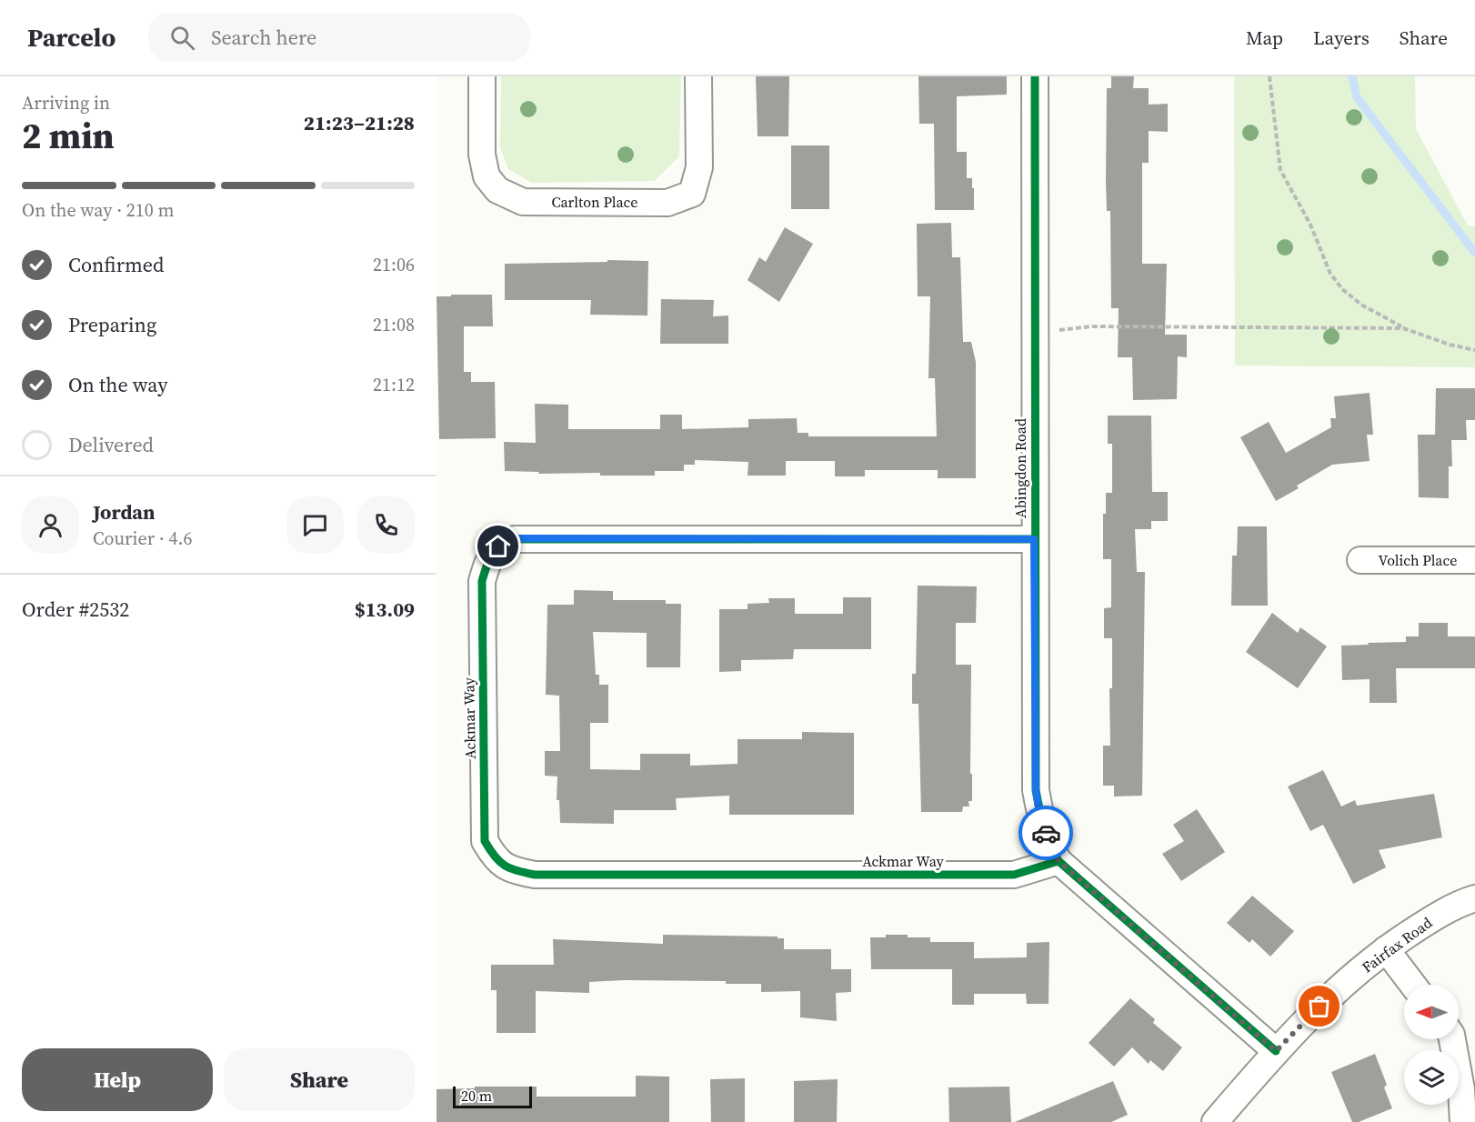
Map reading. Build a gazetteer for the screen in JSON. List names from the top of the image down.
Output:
{
  "streets": {
    "street": [
      "Carlton Place",
      "Abingdon Road",
      "Volich Place",
      "Ackmar Way",
      "Fairfax Road"
    ]
  },
  "crossings": [
    ["Abingdon Road", "Ackmar Way"],
    ["Abingdon Road", "Fairfax Road"]
  ],
  "scale_bar": "20 m",
  "north": "left",
  "page": {
    "header": "Parcelo",
    "search": "Search here",
    "nav": ["Map", "Layers", "Share"],
    "heading": ["2 min", "Arriving in", "21:23–21:28"],
    "panel": [
      "Jordan",
      "Courier · 4.6",
      "Order #2532",
      "$13.09"
    ],
    "bar": "On the way · 210 m",
    "list": [
      ["Confirmed", "21:06"],
      ["Preparing", "21:08"],
      ["On the way", "21:12"],
      "Delivered"
    ],
    "buttons": ["Help", "Share"],
    "scale": "20 m"
  }
}
